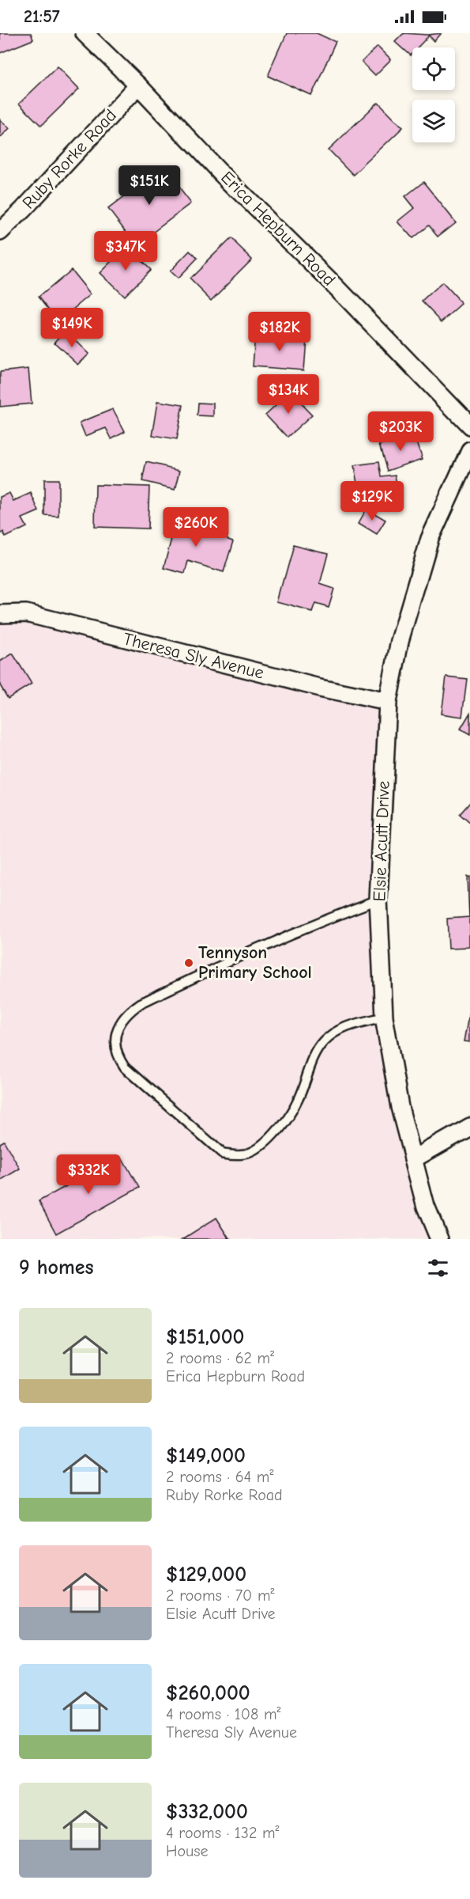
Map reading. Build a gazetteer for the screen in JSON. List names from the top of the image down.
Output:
{
  "streets": {
    "street": [
      "Ruby Rorke Road",
      "Erica Hepburn Road",
      "Theresa Sly Avenue",
      "Elsie Acutt Drive"
    ]
  },
  "crossings": [
    ["Ruby Rorke Road", "Erica Hepburn Road"],
    ["Theresa Sly Avenue", "Elsie Acutt Drive"]
  ],
  "places": ["Tennyson Primary School"],
  "page": {
    "status": "21:57",
    "price": [
      "$151K",
      "$347K",
      "$149K",
      "$182K",
      "$134K",
      "$203K",
      "$129K",
      "$260K",
      "$332K"
    ],
    "heading": "9 homes",
    "list": [
      {
        "name": "$151,000",
        "note": "2 rooms · 62 m² · Erica Hepburn Road"
      },
      {
        "name": "$149,000",
        "note": "2 rooms · 64 m² · Ruby Rorke Road"
      },
      {
        "name": "$129,000",
        "note": "2 rooms · 70 m² · Elsie Acutt Drive"
      },
      {
        "name": "$260,000",
        "note": "4 rooms · 108 m² · Theresa Sly Avenue"
      },
      {
        "name": "$332,000",
        "note": "4 rooms · 132 m² · House"
      }
    ]
  }
}
